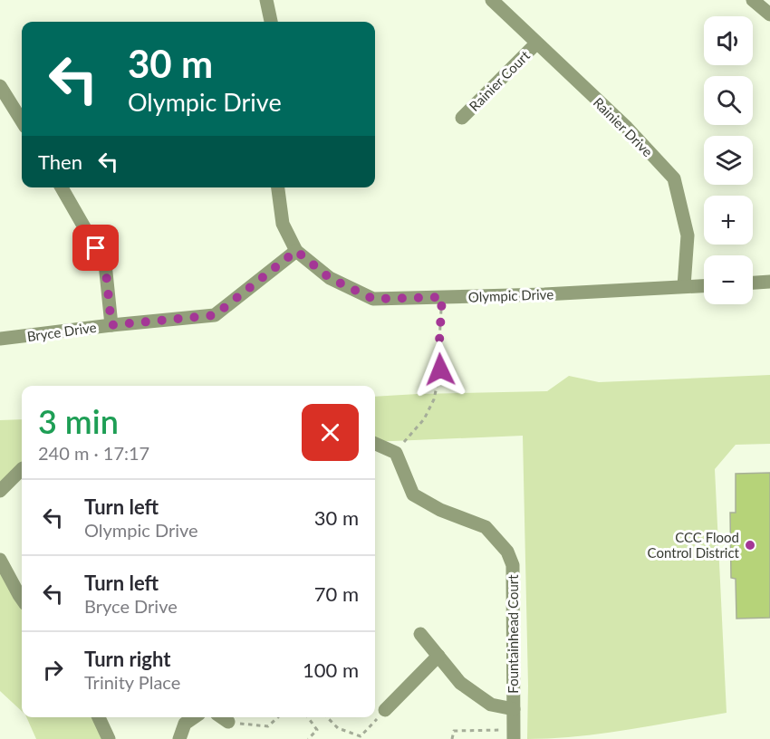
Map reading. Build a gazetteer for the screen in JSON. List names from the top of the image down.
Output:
{
  "streets": {
    "street": [
      "Rainier Court",
      "Rainier Drive",
      "Olympic Drive",
      "Bryce Drive",
      "Fountainhead Court"
    ]
  },
  "crossings": [
    ["Rainier Court", "Rainier Drive"],
    ["Rainier Drive", "Olympic Drive"],
    ["Olympic Drive", "Bryce Drive"]
  ],
  "places": ["CCC Flood Control District"],
  "page": {
    "map_buttons": ["+", "−"],
    "turn": ["30 m", "Olympic Drive"],
    "then": "Then",
    "heading": ["3 min", "240 m · 17:17"],
    "list": [
      {
        "name": "Turn left",
        "note": "Olympic Drive",
        "value": "30 m"
      },
      {
        "name": "Turn left",
        "note": "Bryce Drive",
        "value": "70 m"
      },
      {
        "name": "Turn right",
        "note": "Trinity Place",
        "value": "100 m"
      }
    ]
  }
}
